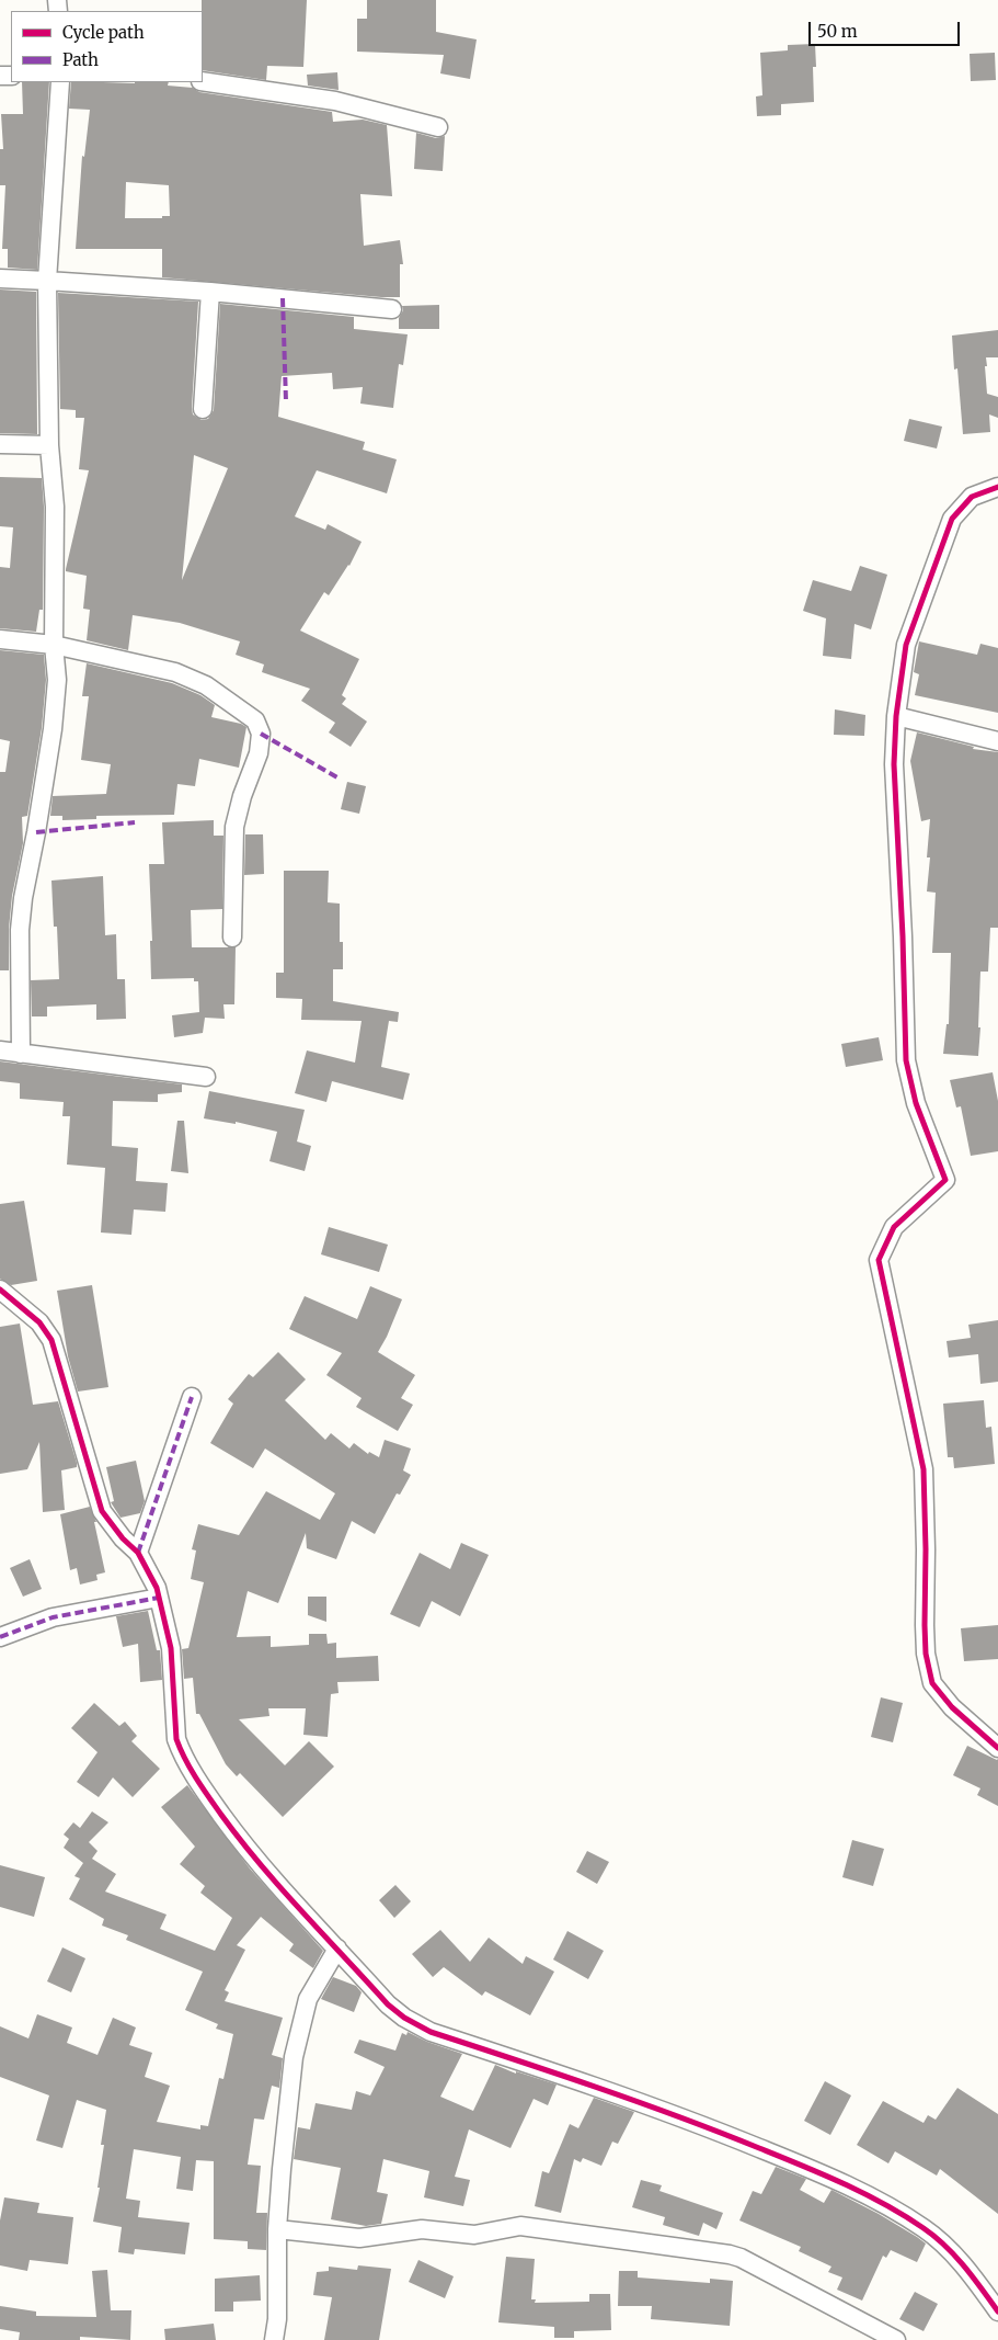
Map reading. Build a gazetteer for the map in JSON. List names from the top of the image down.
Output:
{
  "legend": ["Cycle path", "Path"],
  "scale_bar": "50 m"
}
